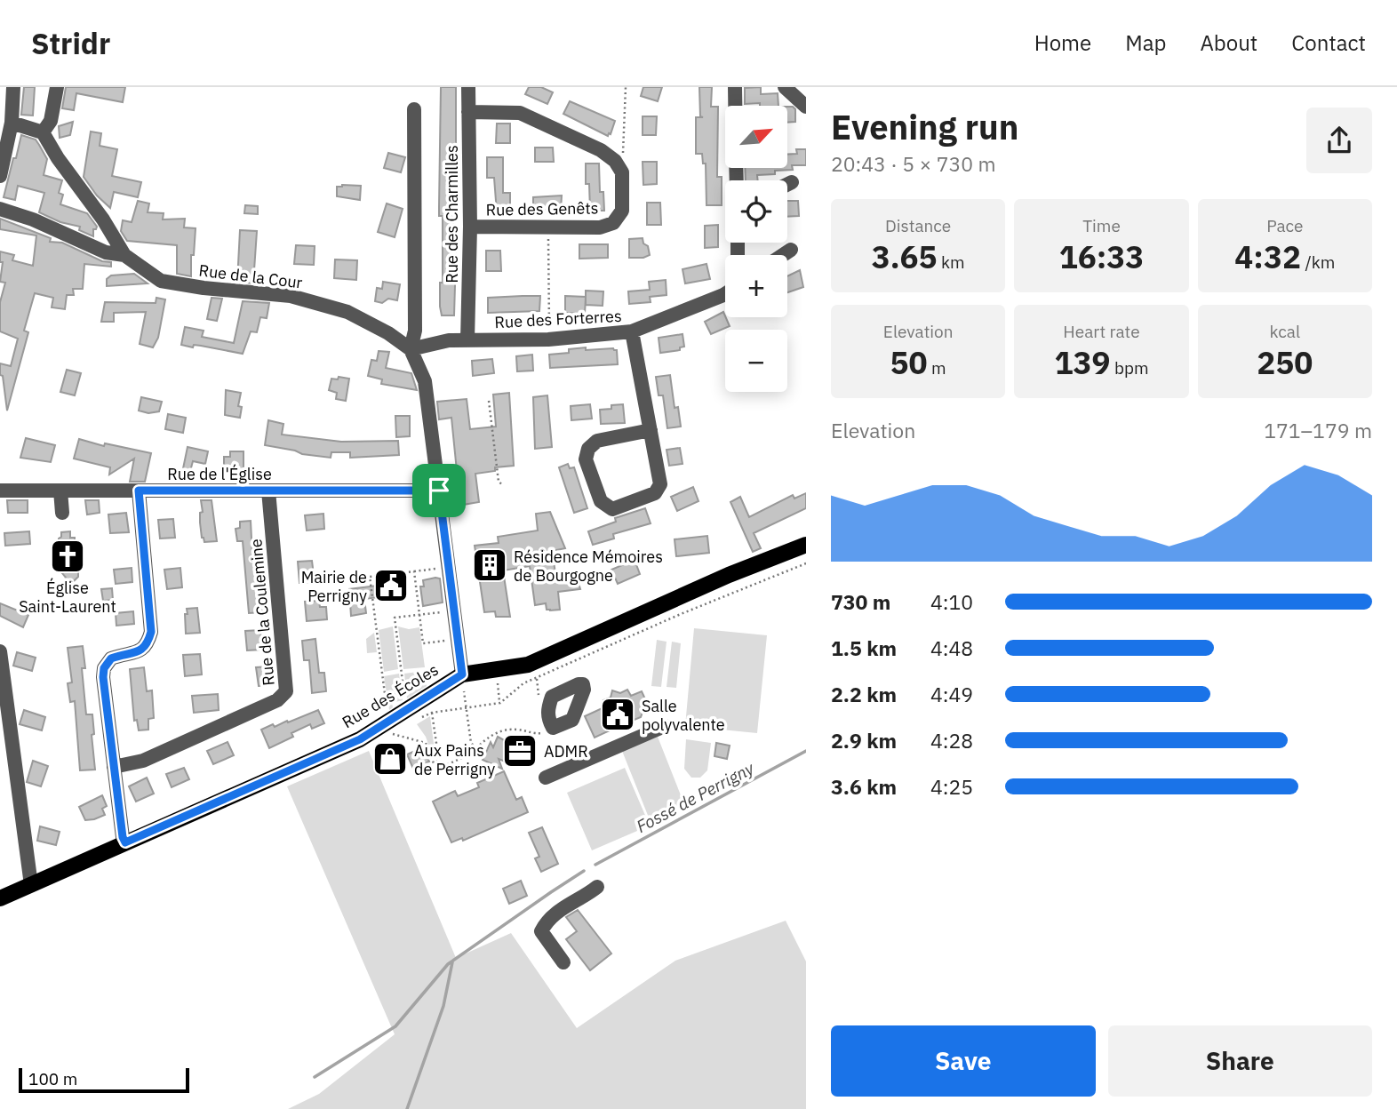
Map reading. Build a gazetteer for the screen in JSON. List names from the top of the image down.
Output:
{
  "streets": {
    "main road": ["Rue des Écoles"],
    "street": [
      "Rue des Genêts",
      "Rue des Charmilles",
      "Rue de la Cour",
      "Rue des Forterres",
      "Rue de l'Église",
      "Rue de la Coulemine"
    ]
  },
  "crossings": [
    ["Rue des Genêts", "Rue des Charmilles"],
    ["Rue des Charmilles", "Rue des Forterres"],
    ["Rue de la Cour", "Rue des Forterres"],
    ["Rue de l'Église", "Rue de la Coulemine"]
  ],
  "water": ["Fossé de Perrigny"],
  "places": {
    "church": ["Église Saint-Laurent"],
    "building": ["Résidence Mémoires de Bourgogne"],
    "public building": ["Mairie de Perrigny", "Salle polyvalente"],
    "office": ["ADMR"],
    "shop": ["Aux Pains de Perrigny"]
  },
  "scale_bar": "100 m",
  "north": "top right",
  "page": {
    "header": "Stridr",
    "nav": [
      "Home",
      "Map",
      "About",
      "Contact"
    ],
    "heading": ["Evening run", "20:43 · 5 × 730 m"],
    "map_buttons": ["+", "−"],
    "stats": [
      ["Distance", "3.65 km"],
      ["Time", "16:33"],
      ["Pace", "4:32 /km"],
      ["Elevation", "50 m"],
      ["Heart rate", "139 bpm"],
      ["kcal", "250"]
    ],
    "chart": ["Elevation", "171–179 m"],
    "list": [
      {
        "name": "730 m",
        "note": "4:10"
      },
      {
        "name": "1.5 km",
        "note": "4:48"
      },
      {
        "name": "2.2 km",
        "note": "4:49"
      },
      {
        "name": "2.9 km",
        "note": "4:28"
      },
      {
        "name": "3.6 km",
        "note": "4:25"
      }
    ],
    "buttons": ["Save", "Share"],
    "scale": "100 m"
  }
}
